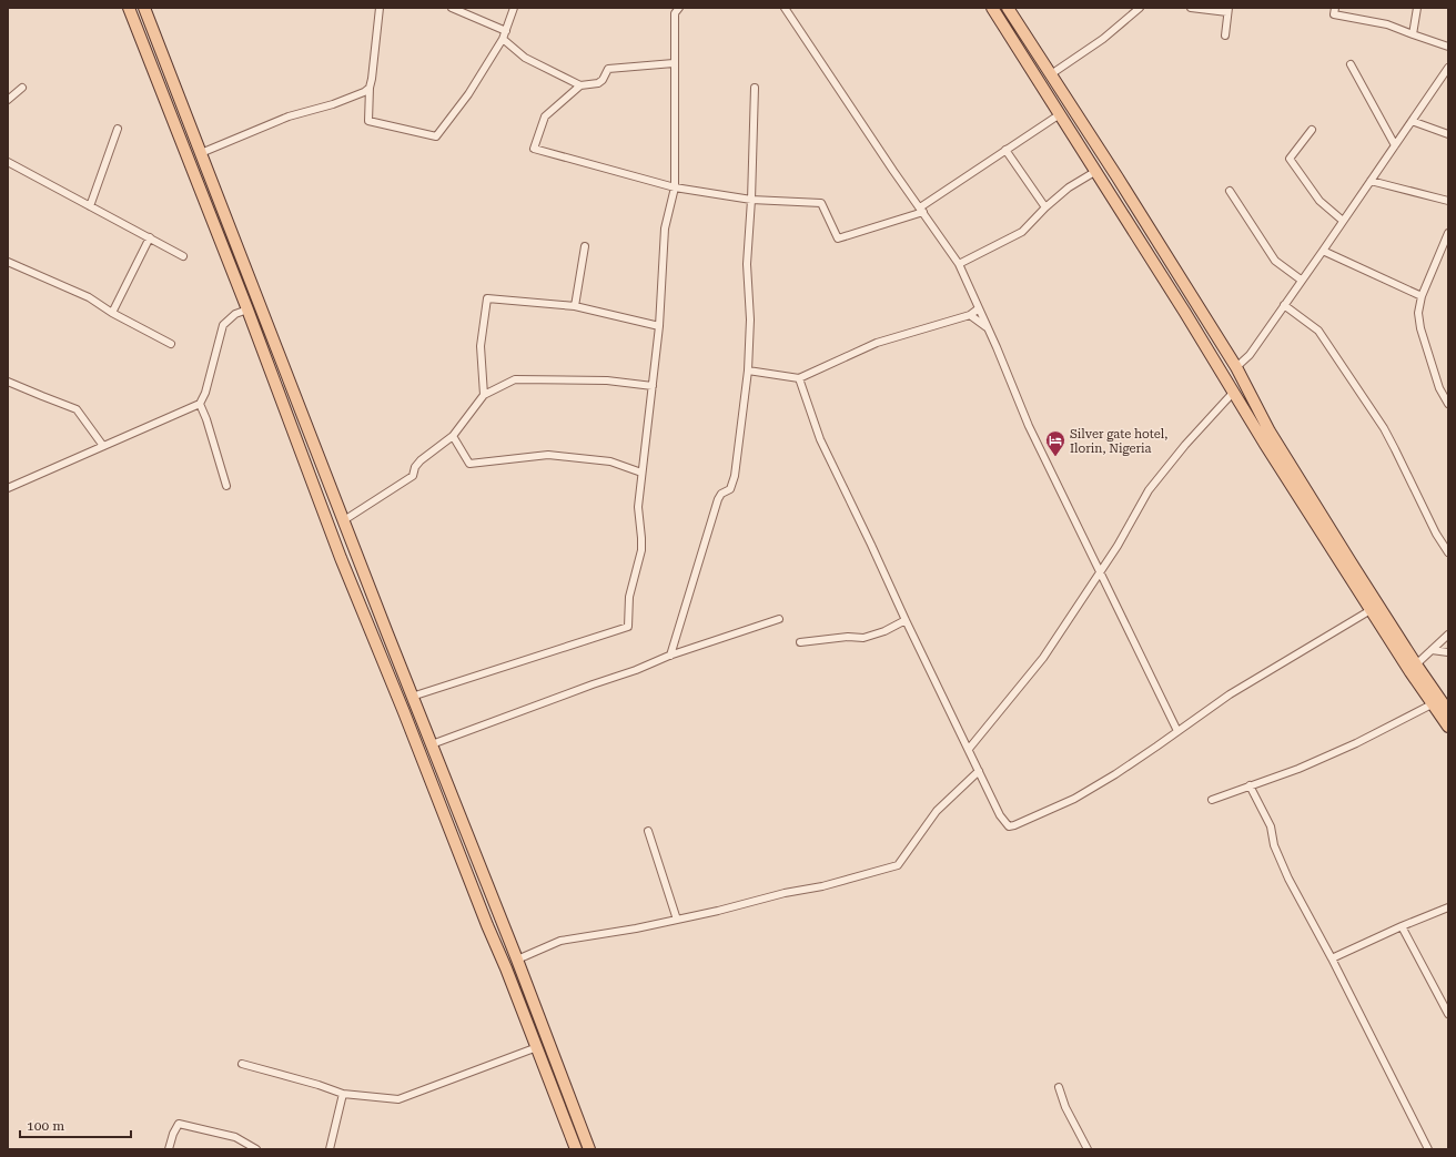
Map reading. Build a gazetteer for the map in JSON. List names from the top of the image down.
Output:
{
  "places": {
    "hotel": ["Silver gate hotel, Ilorin, Nigeria"]
  },
  "scale_bar": "100 m"
}
